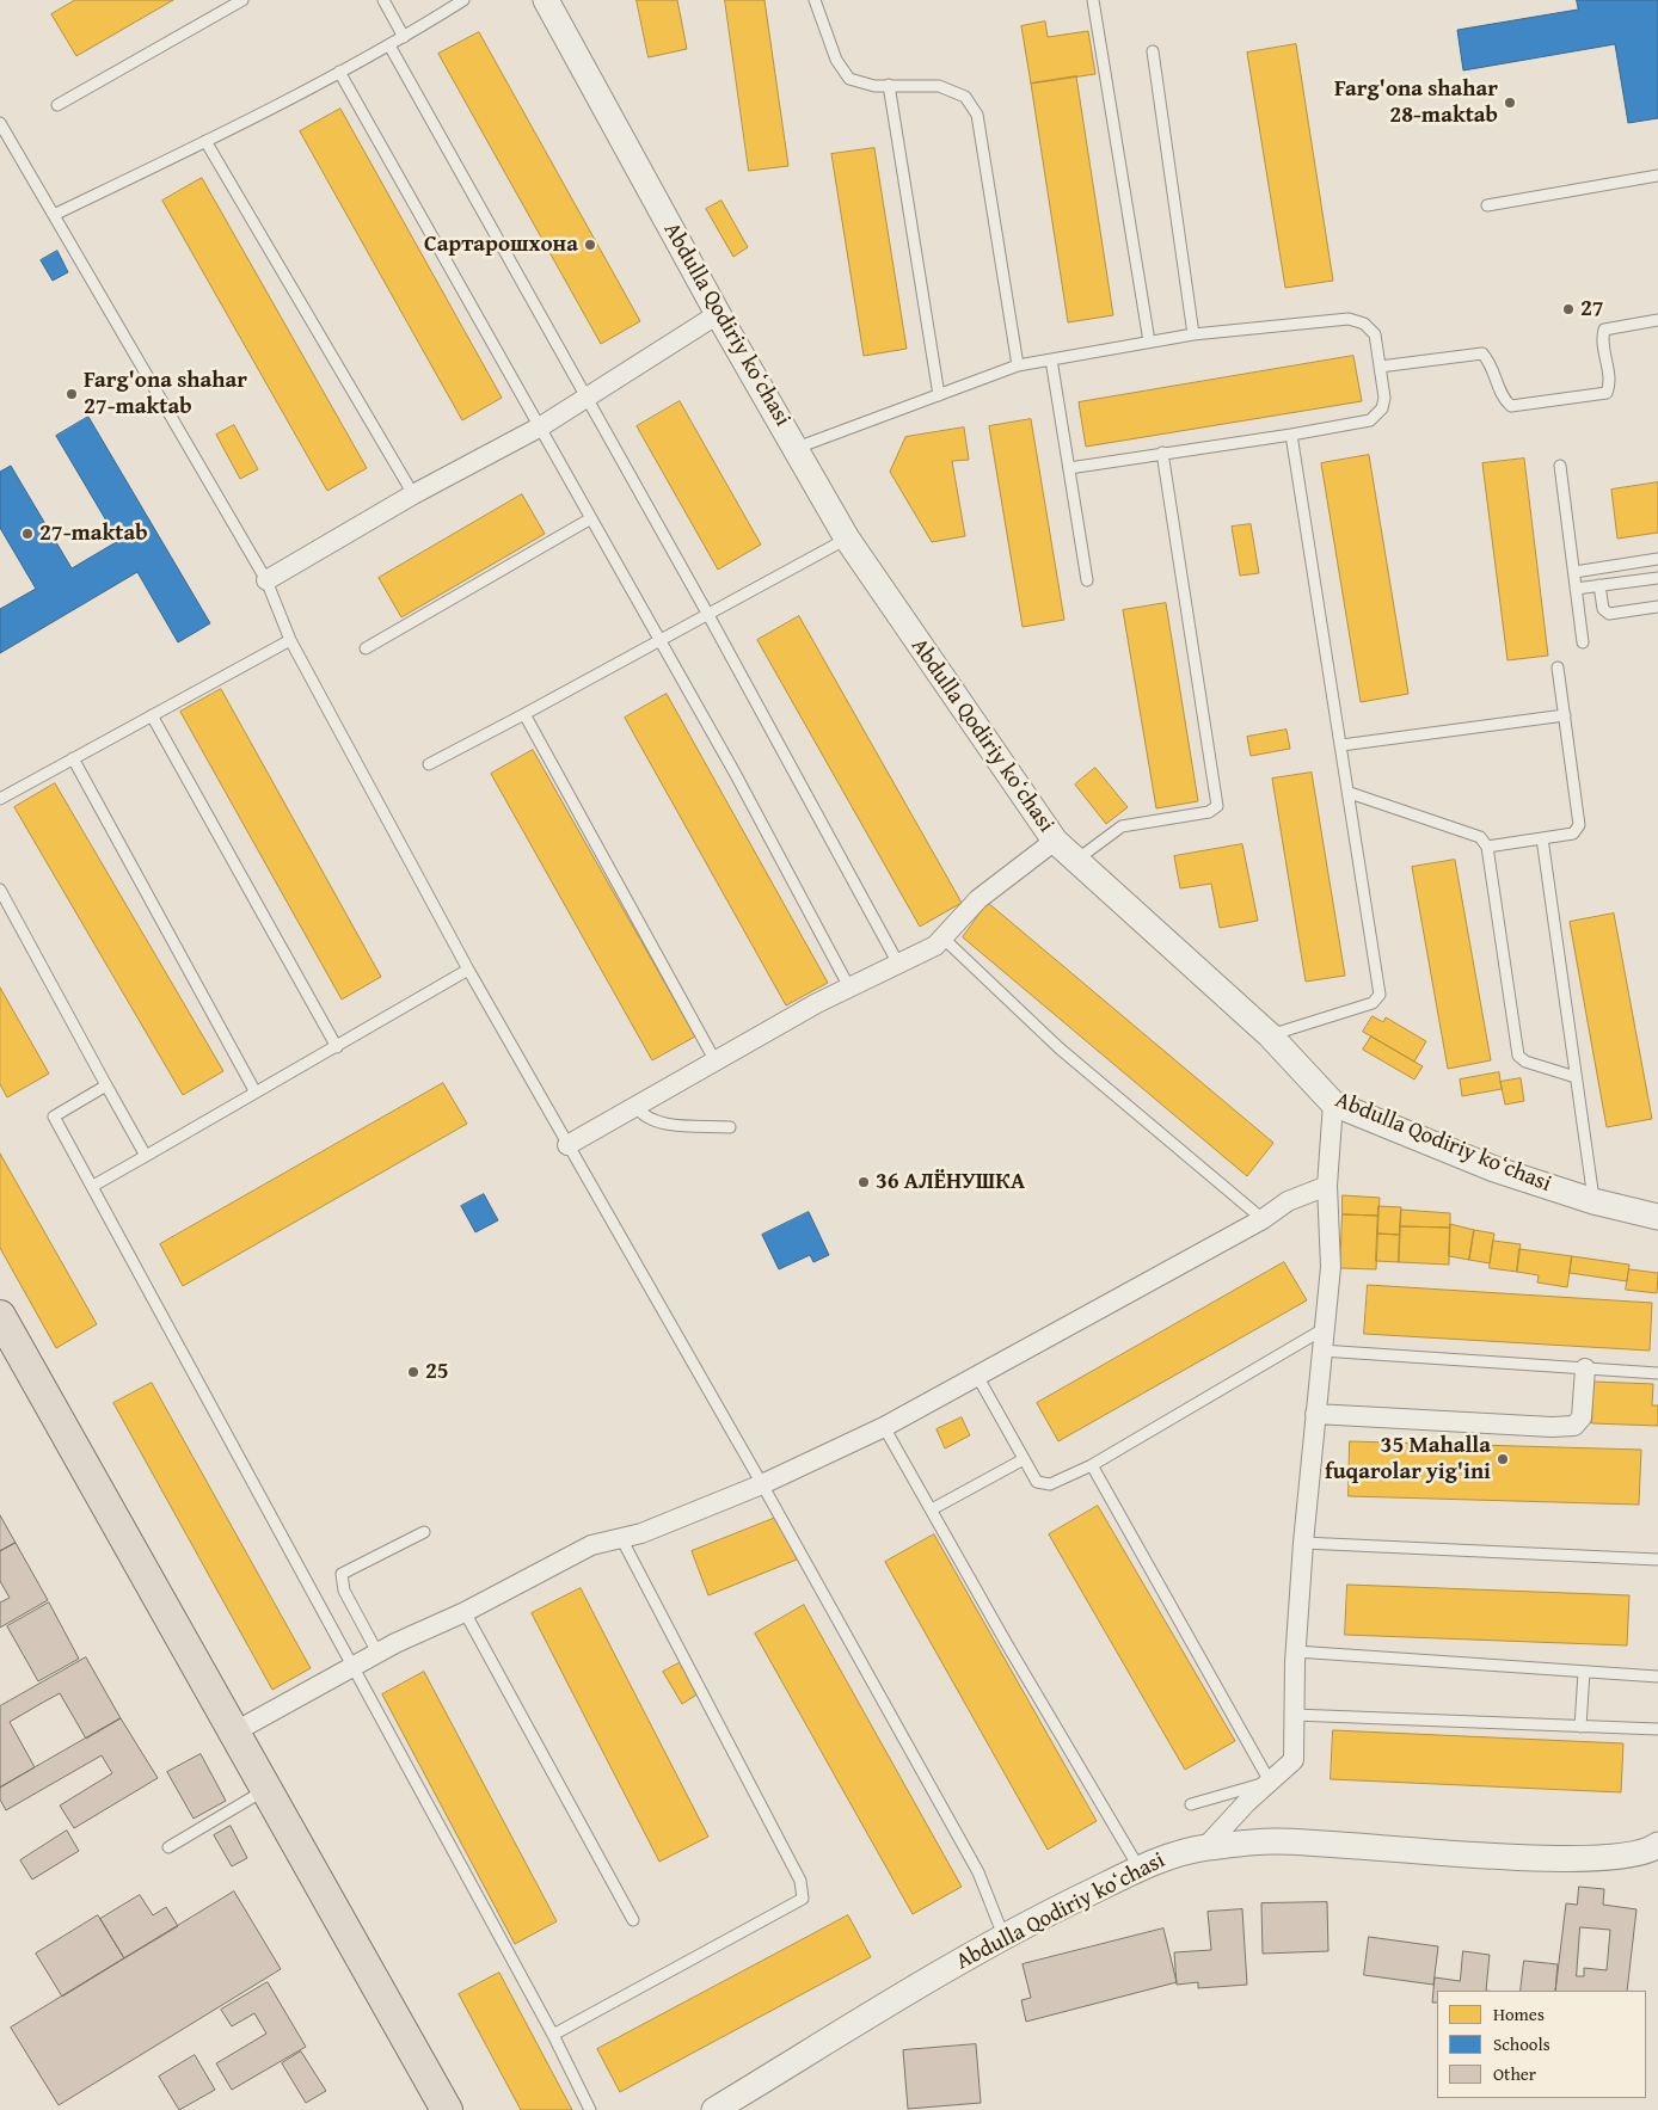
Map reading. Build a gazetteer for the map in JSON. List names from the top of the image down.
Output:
{
  "streets": {
    "street": ["Abdulla Qodiriy koʻchasi"]
  },
  "places": [
    "Farg'ona shahar 28-maktab",
    "Сартарошхона",
    "27",
    "Farg'ona shahar 27-maktab",
    "27-maktab",
    "36 АЛЁНУШКА",
    "25",
    "35 Mahalla fuqarolar yig'ini"
  ],
  "legend": ["Homes", "Schools", "Other"]
}
